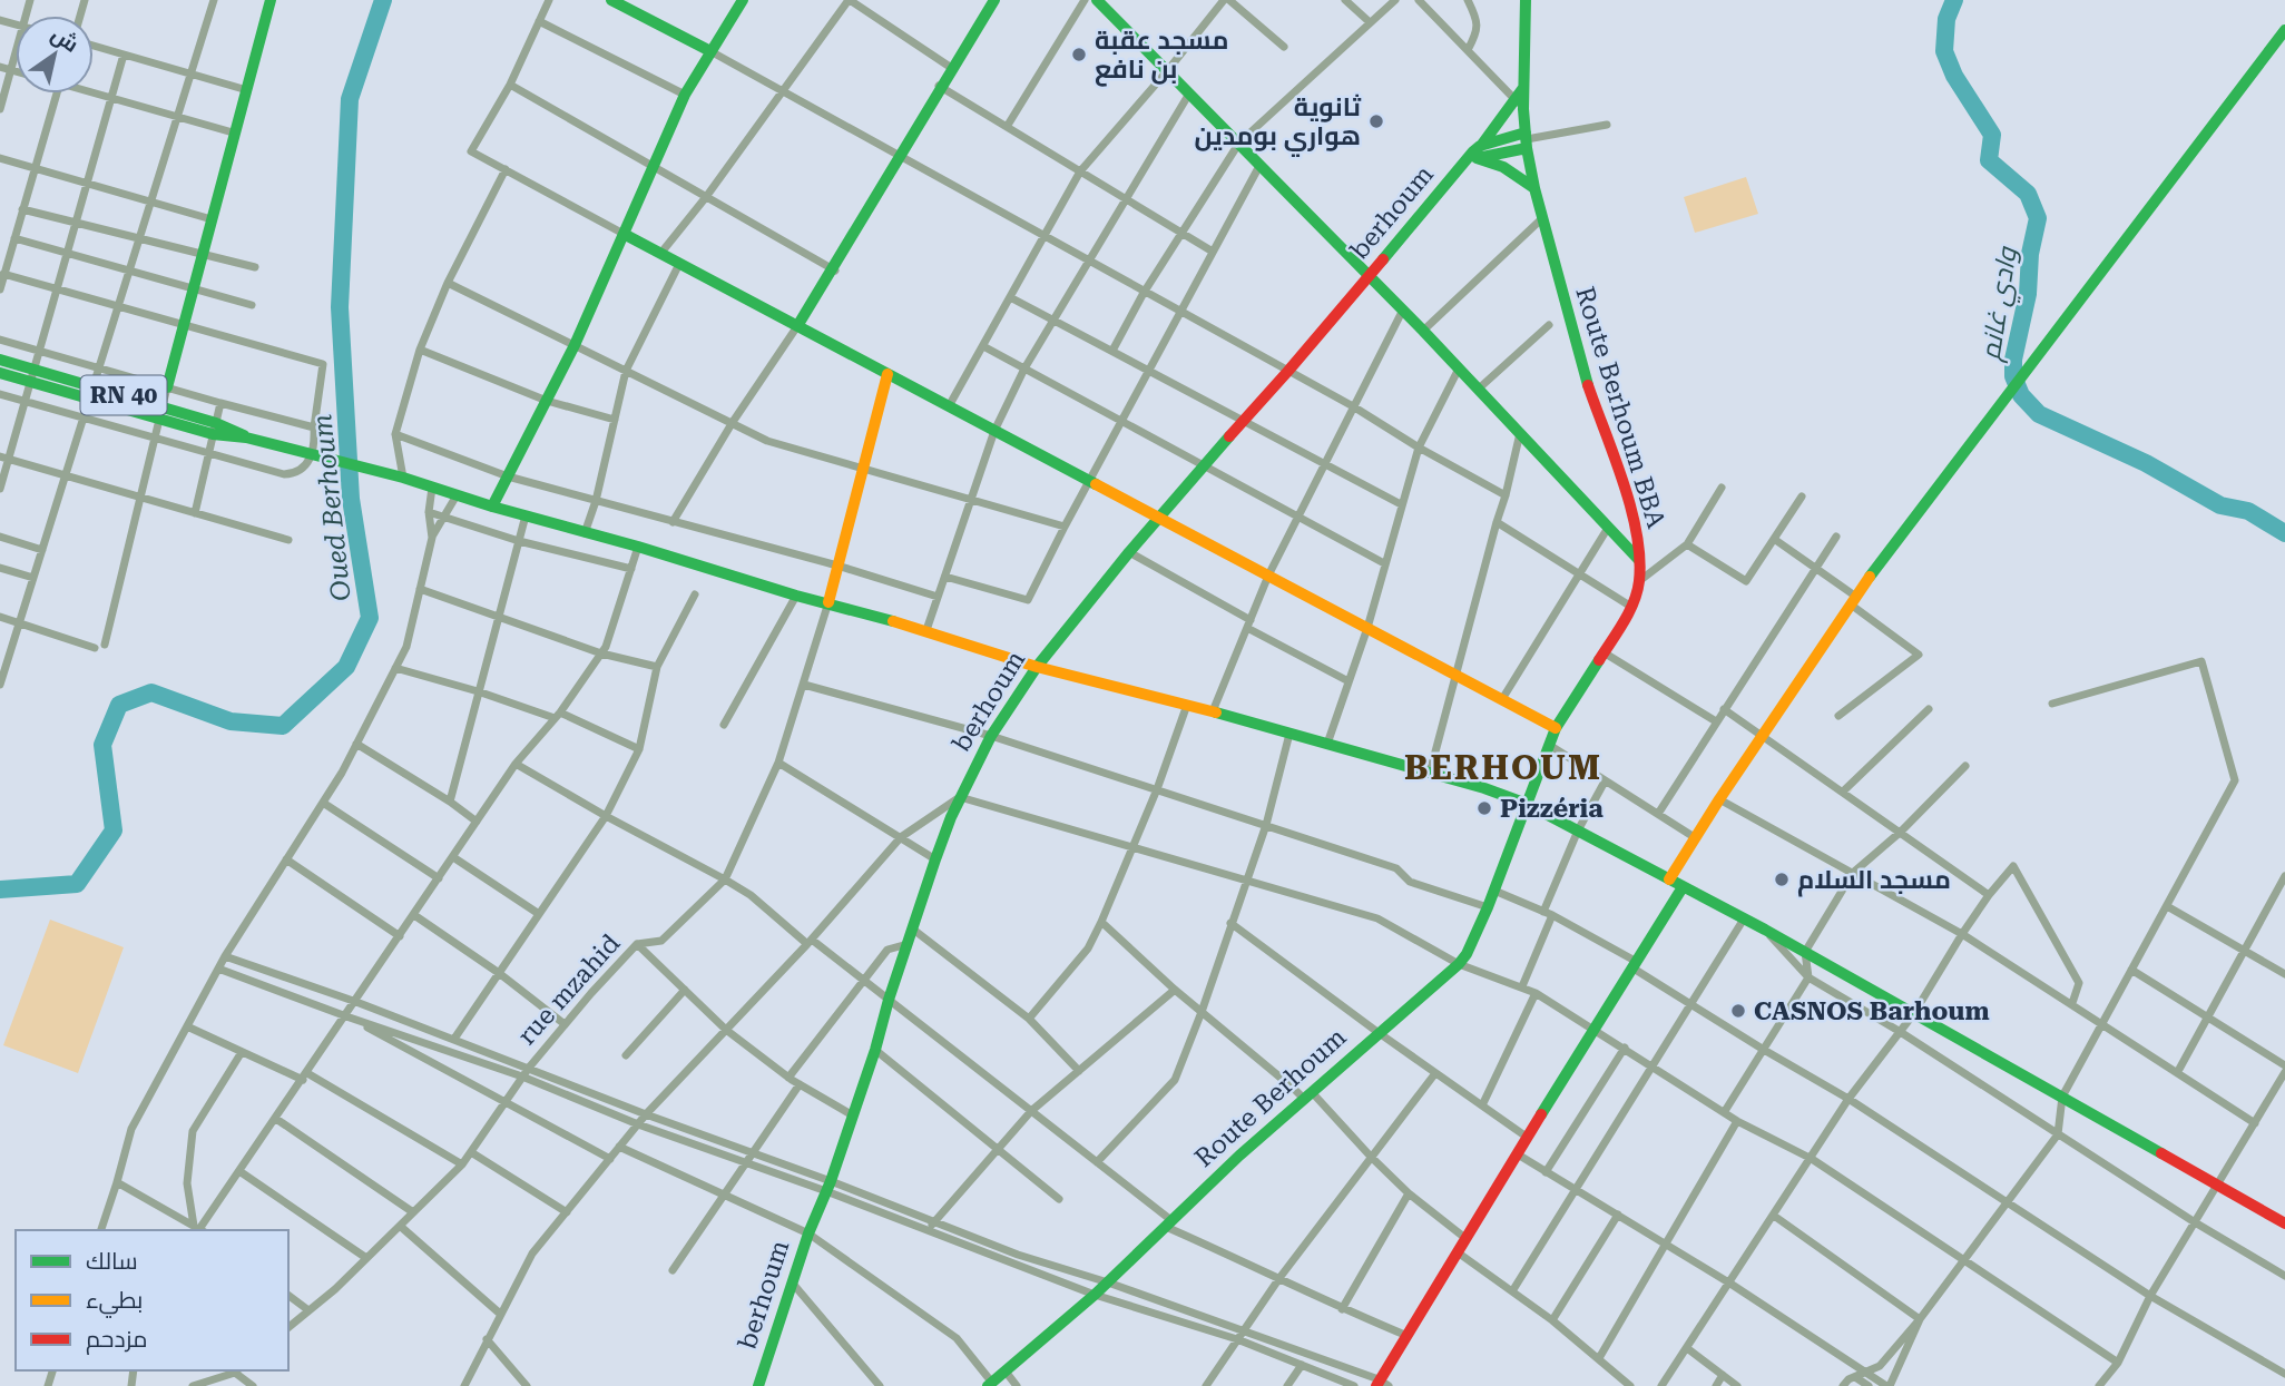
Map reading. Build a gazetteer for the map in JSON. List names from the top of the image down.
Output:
{
  "streets": {
    "main road": [
      "berhoum",
      "RN 40",
      "Route Berhoum BBA",
      "Route Berhoum"
    ],
    "street": ["rue mzahid"]
  },
  "crossings": [
    ["berhoum", "RN 40"],
    ["berhoum", "Route Berhoum BBA"],
    ["RN 40", "Route Berhoum BBA"],
    ["RN 40", "rue mzahid"],
    ["RN 40", "Route Berhoum"],
    ["Route Berhoum BBA", "Route Berhoum"]
  ],
  "districts": ["BERHOUM"],
  "water": ["وادي غانم", "Oued Berhoum"],
  "places": [
    "مسجد عقبة بن نافع",
    "ثانوية هواري بومدين",
    "Pizzéria",
    "مسجد السلام",
    "CASNOS Barhoum"
  ],
  "legend": ["سالك", "بطيء", "مزدحم"],
  "north": "top right"
}
